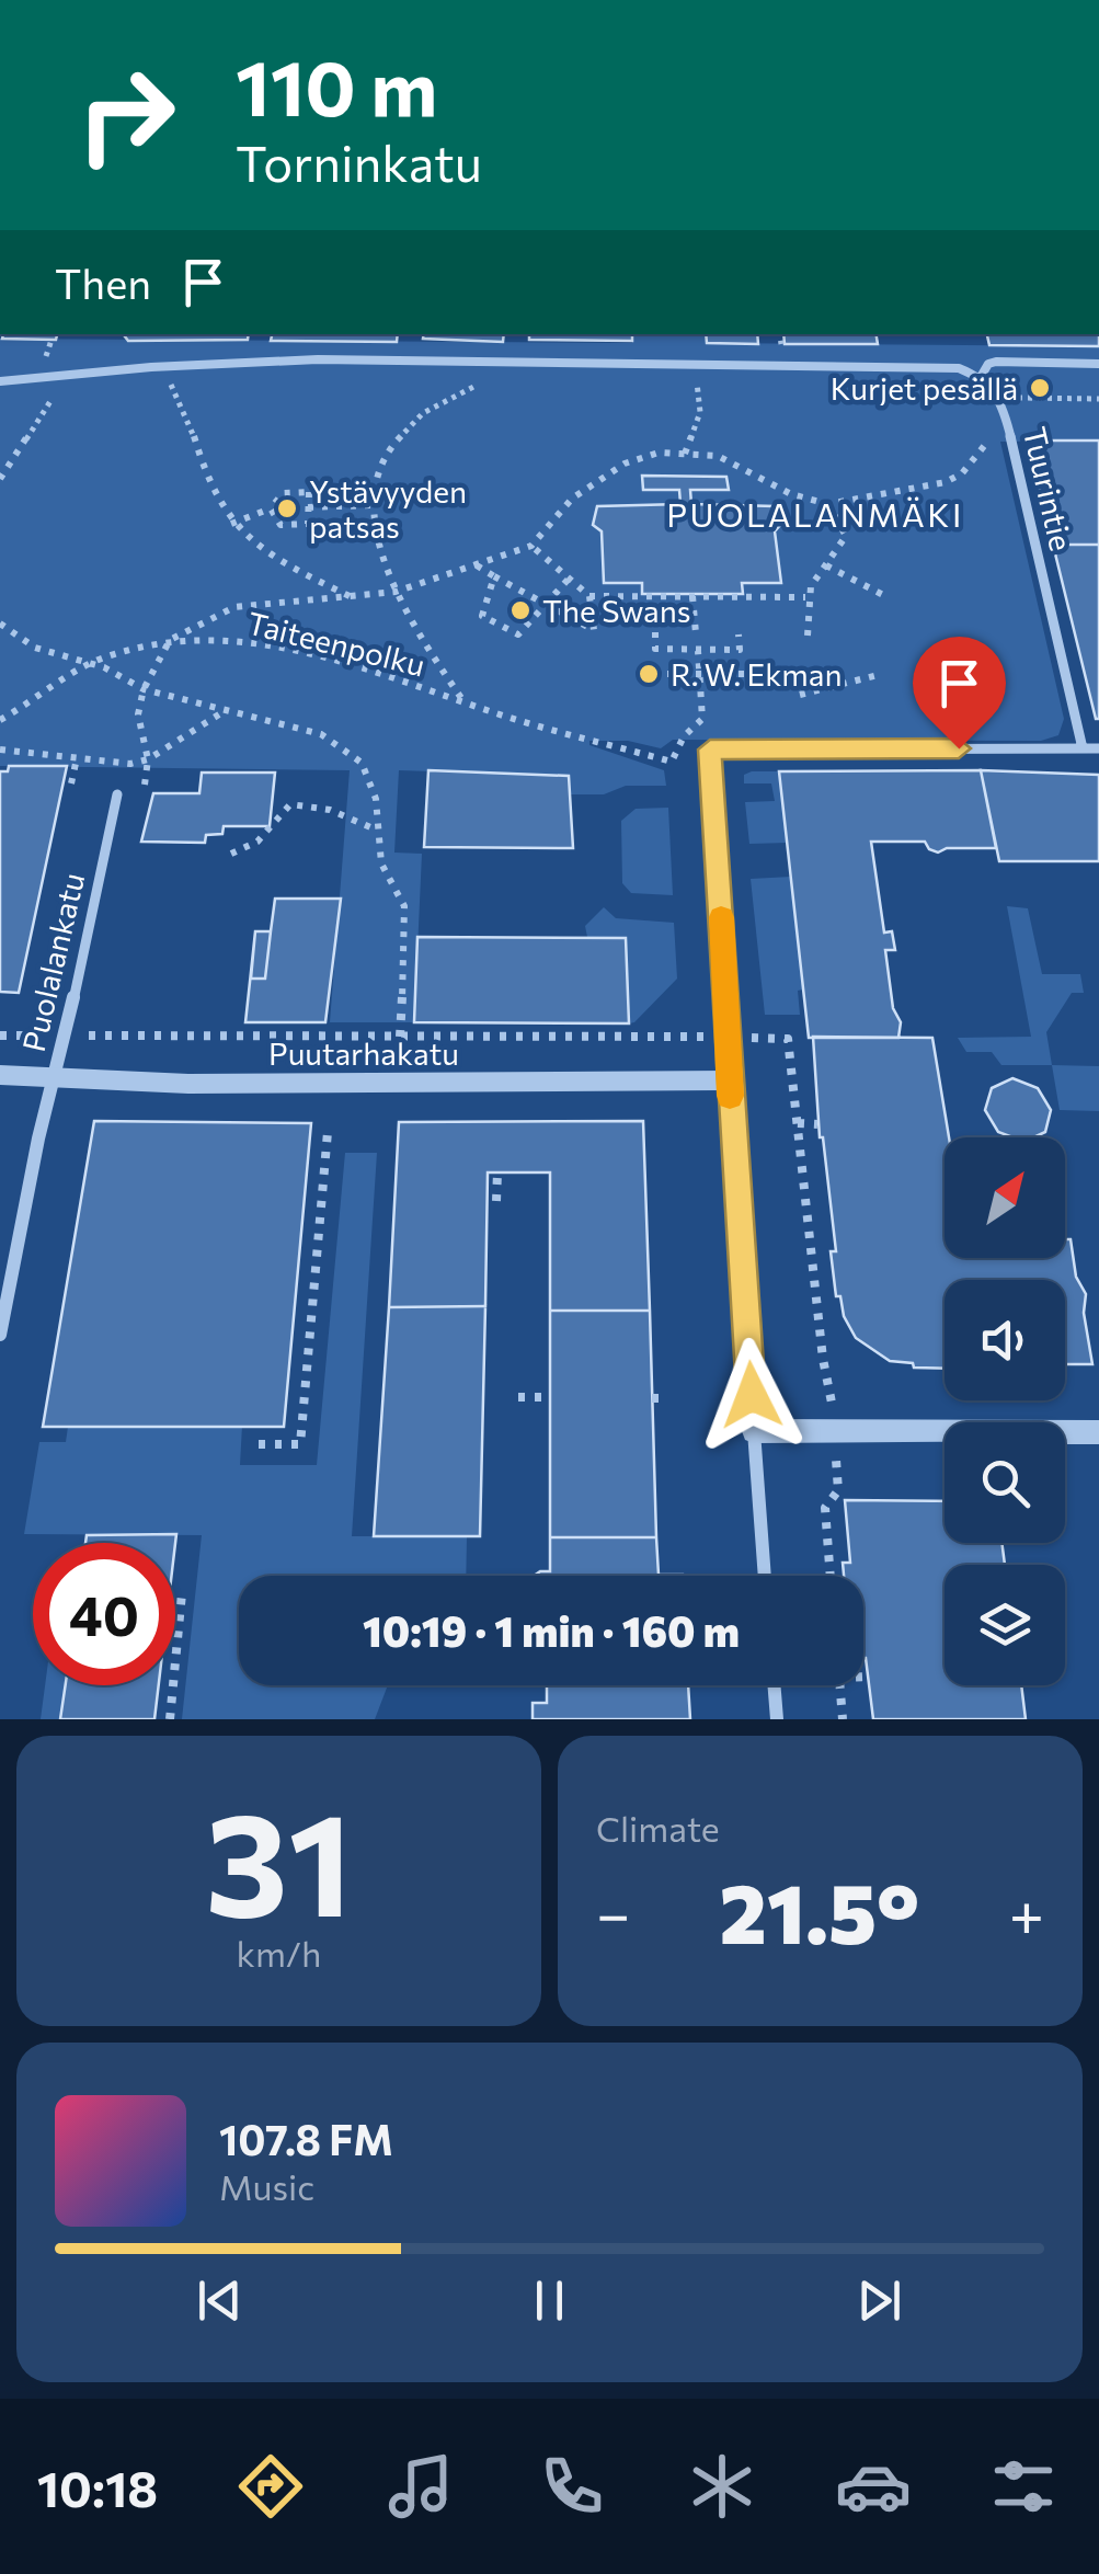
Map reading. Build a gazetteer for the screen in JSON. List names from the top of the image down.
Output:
{
  "streets": {
    "street": ["Tuurintie", "Puolalankatu", "Puutarhakatu"],
    "path": ["Taiteenpolku"]
  },
  "crossings": [
    ["Puolalankatu", "Puutarhakatu"]
  ],
  "districts": ["PUOLALANMÄKI"],
  "places": [
    "Kurjet pesällä",
    "Ystävyyden patsas",
    "The Swans",
    "R. W. Ekman"
  ],
  "north": "top right",
  "page": {
    "turn": ["110 m", "Torninkatu"],
    "then": "Then",
    "limit": "40",
    "trip": "10:19 · 1 min · 160 m",
    "tile": [
      ["31", "km/h"],
      "Climate"
    ],
    "heat": ["−", "21.5°", "+"],
    "song": ["107.8 FM", "Music"],
    "tabs": "10:18"
  }
}
